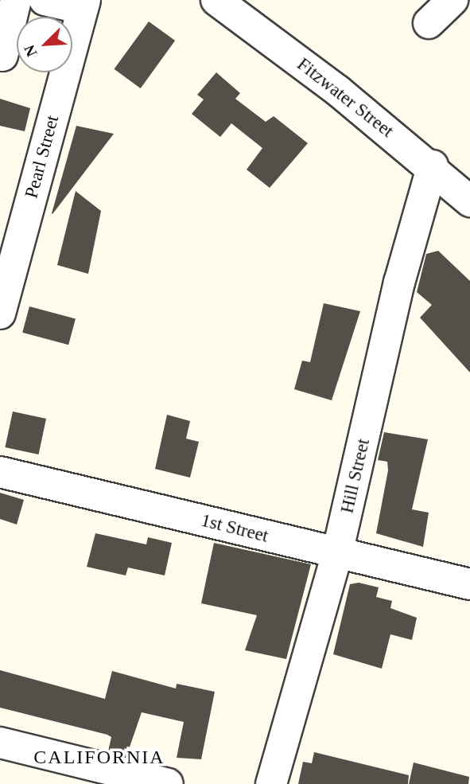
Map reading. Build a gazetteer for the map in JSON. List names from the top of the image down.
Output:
{
  "streets": {
    "street": [
      "Fitzwater Street",
      "Pearl Street",
      "Hill Street",
      "1st Street"
    ]
  },
  "crossings": [
    ["Fitzwater Street", "Hill Street"],
    ["Hill Street", "1st Street"]
  ],
  "districts": ["CALIFORNIA"],
  "north": "bottom left"
}
